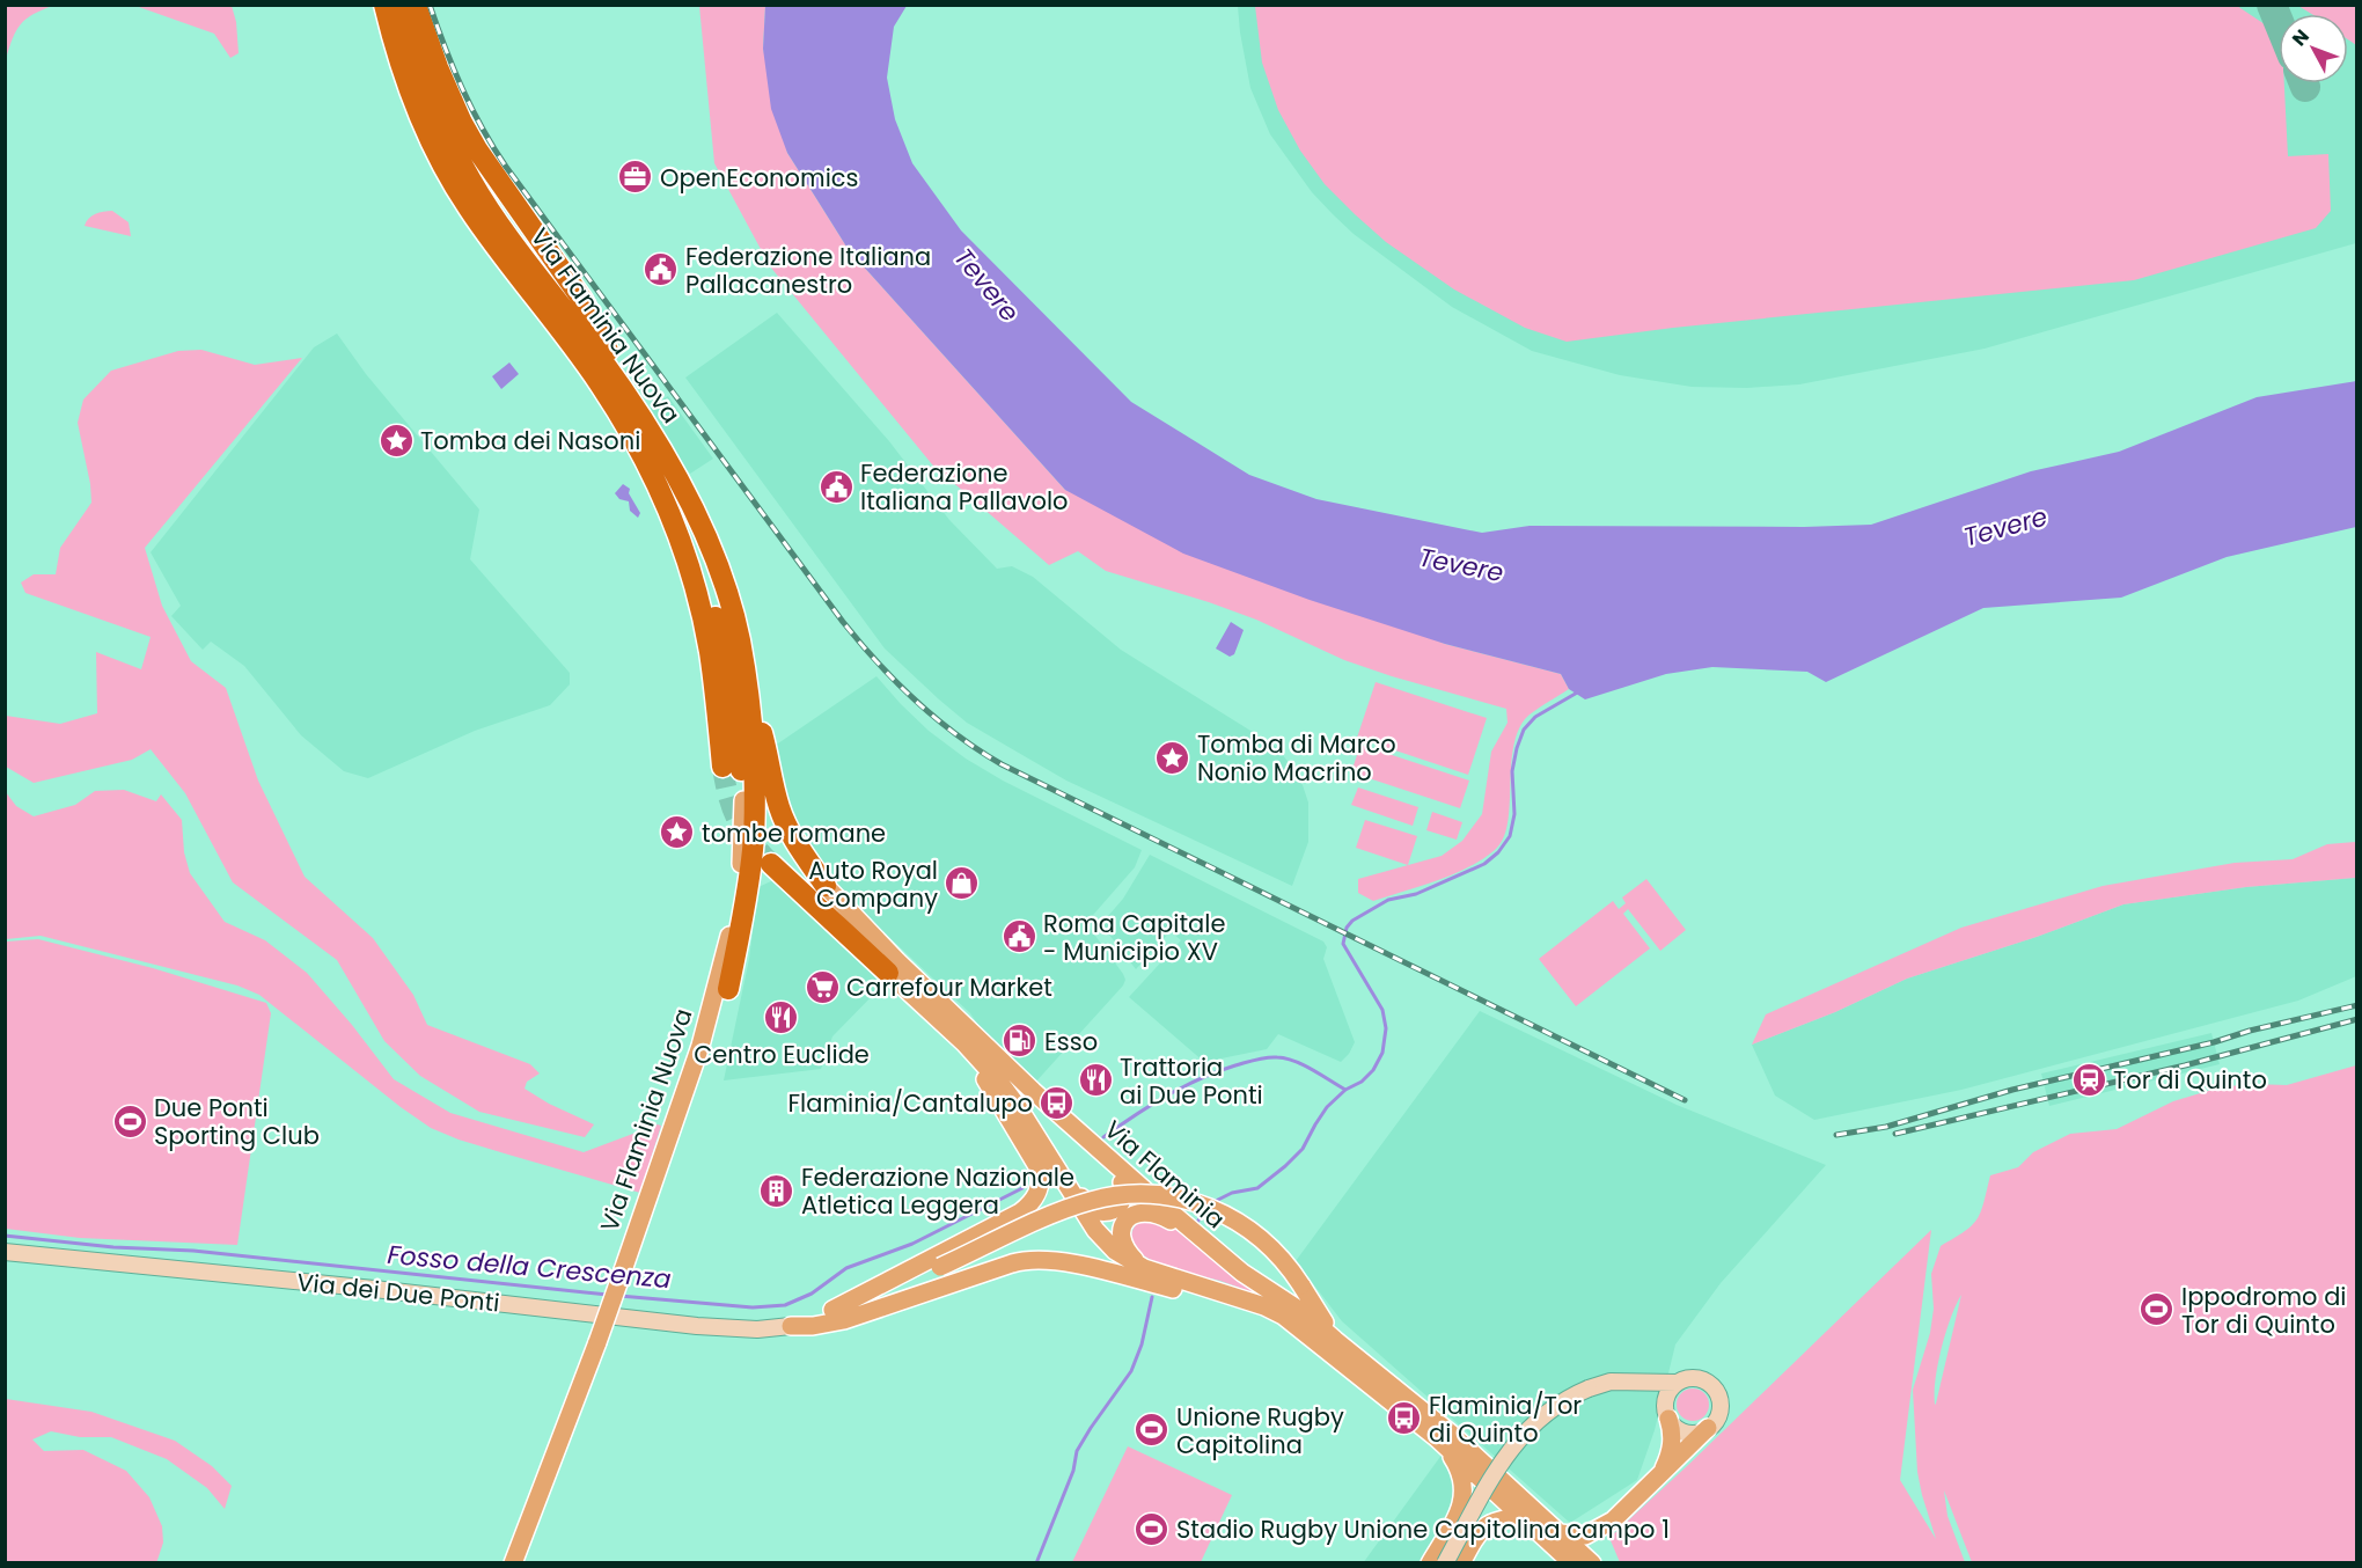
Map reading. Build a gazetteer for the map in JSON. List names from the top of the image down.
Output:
{
  "streets": {
    "highway": ["Via Flaminia Nuova"],
    "main road": ["Via Flaminia"],
    "street": ["Via dei Due Ponti"]
  },
  "water": ["Tevere", "Fosso della Crescenza"],
  "places": {
    "office": ["OpenEconomics"],
    "public building": ["Federazione Italiana Pallacanestro", "Federazione Italiana Pallavolo", "Roma Capitale - Municipio XV"],
    "place": ["Tomba dei Nasoni", "Tomba di Marco Nonio Macrino", "tombe romane"],
    "shop": ["Auto Royal Company"],
    "supermarket": ["Carrefour Market"],
    "restaurant": ["Centro Euclide", "Trattoria ai Due Ponti"],
    "fuel station": ["Esso"],
    "station": ["Tor di Quinto"],
    "bus stop": ["Flaminia/Cantalupo", "Flaminia/Tor di Quinto"],
    "sports": [
      "Due Ponti Sporting Club",
      "Ippodromo di Tor di Quinto",
      "Unione Rugby Capitolina",
      "Stadio Rugby Unione Capitolina campo 1"
    ],
    "building": ["Federazione Nazionale Atletica Leggera"]
  },
  "north": "top left"
}
